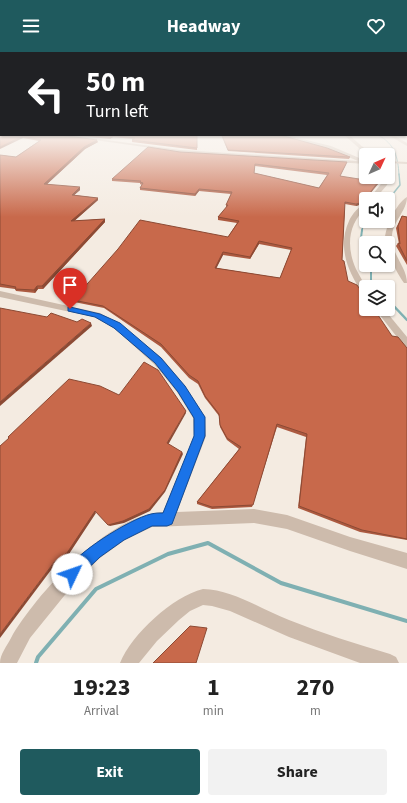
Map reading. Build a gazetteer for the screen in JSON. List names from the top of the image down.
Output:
{
  "north": "top right",
  "page": {
    "header": "Headway",
    "turn": ["50 m", "Turn left"],
    "eta": [
      "19:23",
      "Arrival",
      "1",
      "min",
      "270",
      "m"
    ],
    "buttons": ["Exit", "Share"]
  }
}
